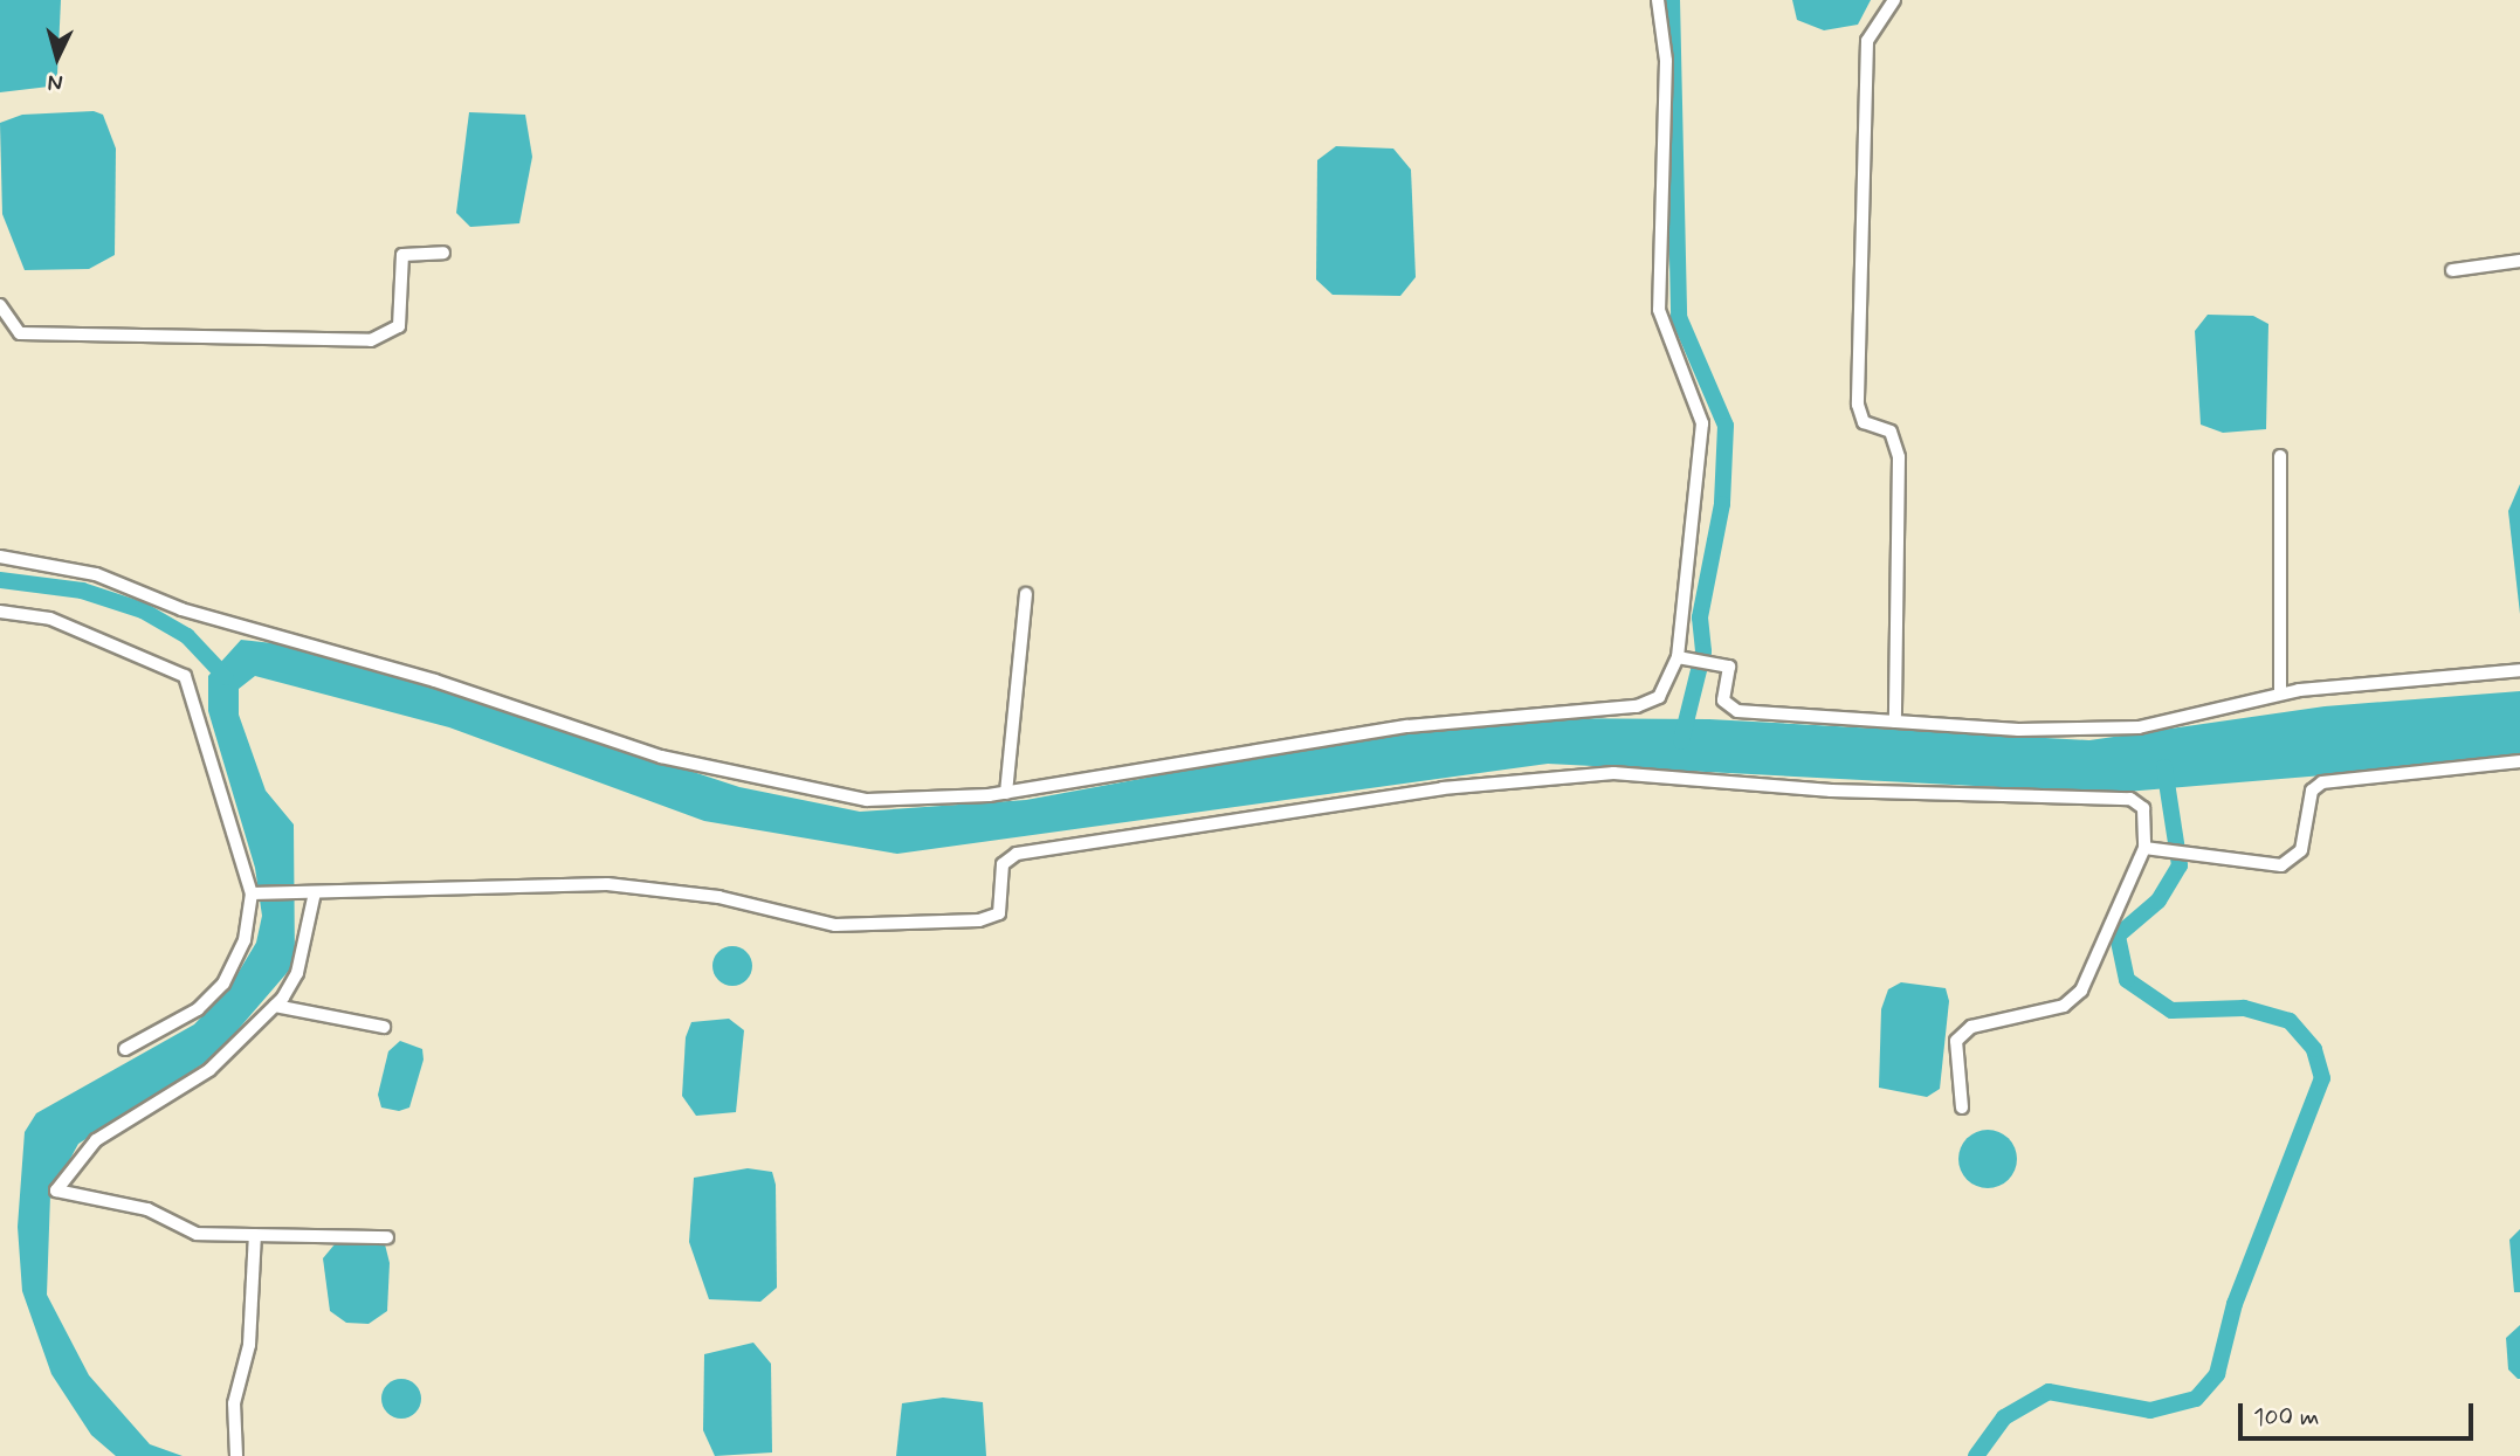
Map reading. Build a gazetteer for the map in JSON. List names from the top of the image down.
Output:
{
  "scale_bar": "100 m",
  "north": "bottom"
}
